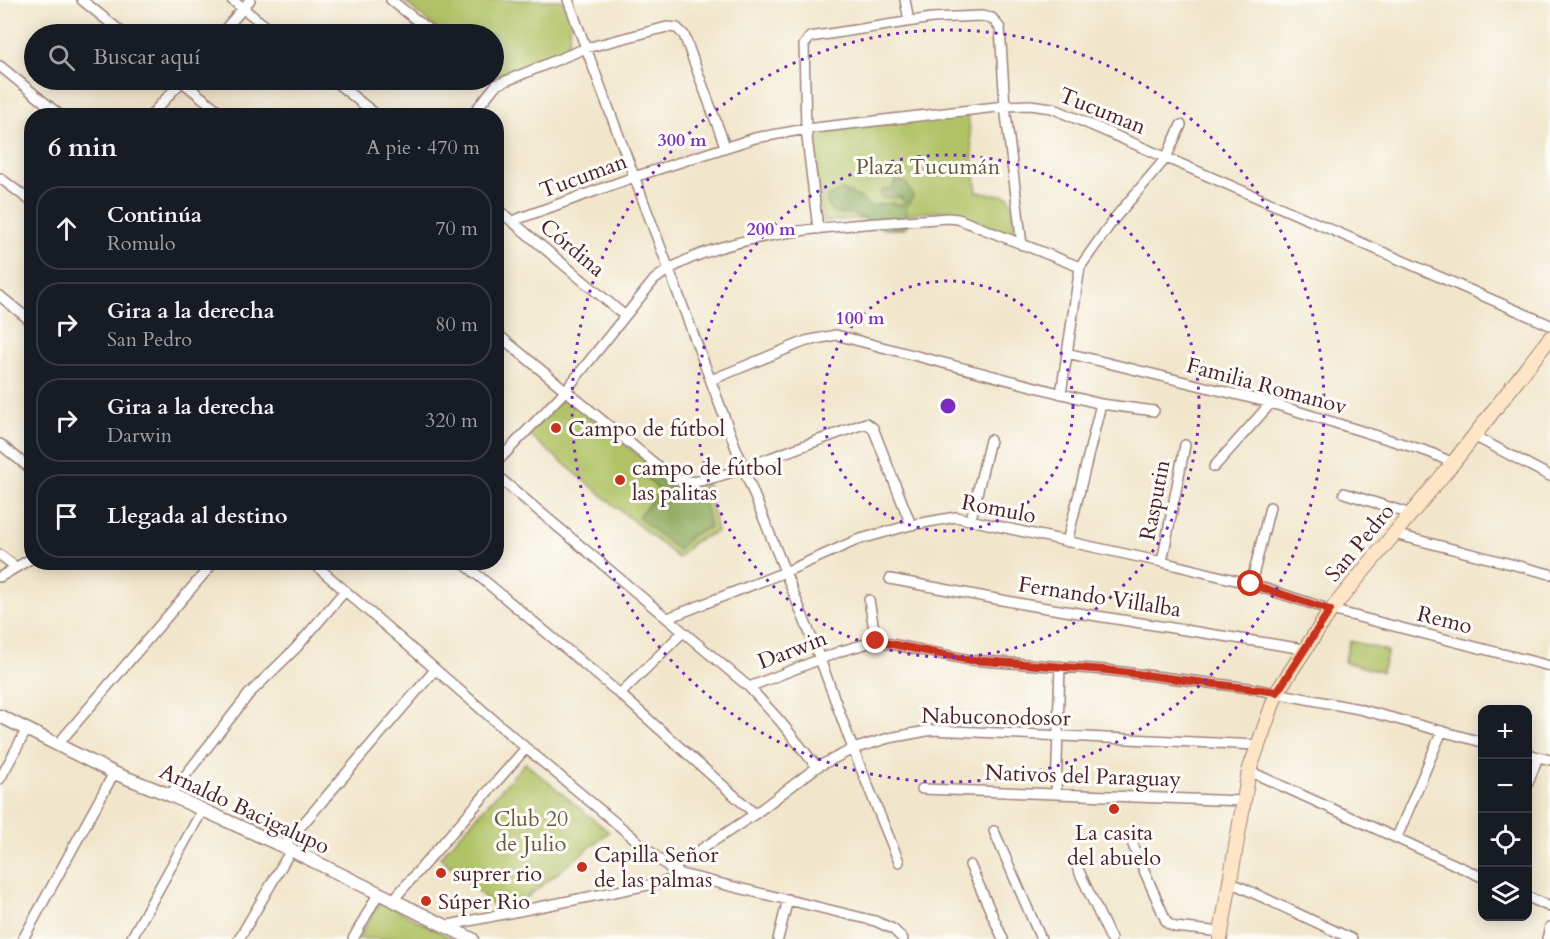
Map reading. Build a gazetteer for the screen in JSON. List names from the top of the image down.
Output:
{
  "streets": {
    "main road": ["San Pedro"],
    "street": [
      "Tucuman",
      "Córdina",
      "Familia Romanov",
      "Rasputin",
      "Romulo",
      "Fernando Villalba",
      "Remo",
      "Darwin",
      "Nabuconodosor",
      "Nativos del Paraguay",
      "Arnaldo Bacigalupo"
    ]
  },
  "crossings": [
    ["Tucuman", "Córdina"],
    ["Familia Romanov", "San Pedro"],
    ["Rasputin", "Romulo"],
    ["Romulo", "San Pedro"],
    ["Romulo", "Remo"],
    ["San Pedro", "Fernando Villalba"],
    ["San Pedro", "Remo"],
    ["San Pedro", "Darwin"],
    ["San Pedro", "Nabuconodosor"],
    ["San Pedro", "Nativos del Paraguay"]
  ],
  "parks": ["Plaza Tucumán", "Club 20 de Julio"],
  "places": [
    "Campo de fútbol",
    "campo de fútbol las palitas",
    "La casita del abuelo",
    "Capilla Señor de las palmas",
    "suprer rio",
    "Súper Rio"
  ],
  "page": {
    "search": "Buscar aquí",
    "heading": ["6 min", "A pie · 470 m"],
    "list": [
      ["Continúa", "Romulo", "70 m"],
      ["Gira a la derecha", "San Pedro", "80 m"],
      ["Gira a la derecha", "Darwin", "320 m"],
      "Llegada al destino"
    ],
    "map_buttons": ["+", "−"]
  },
  "rings": ["300 m", "200 m", "100 m"]
}
